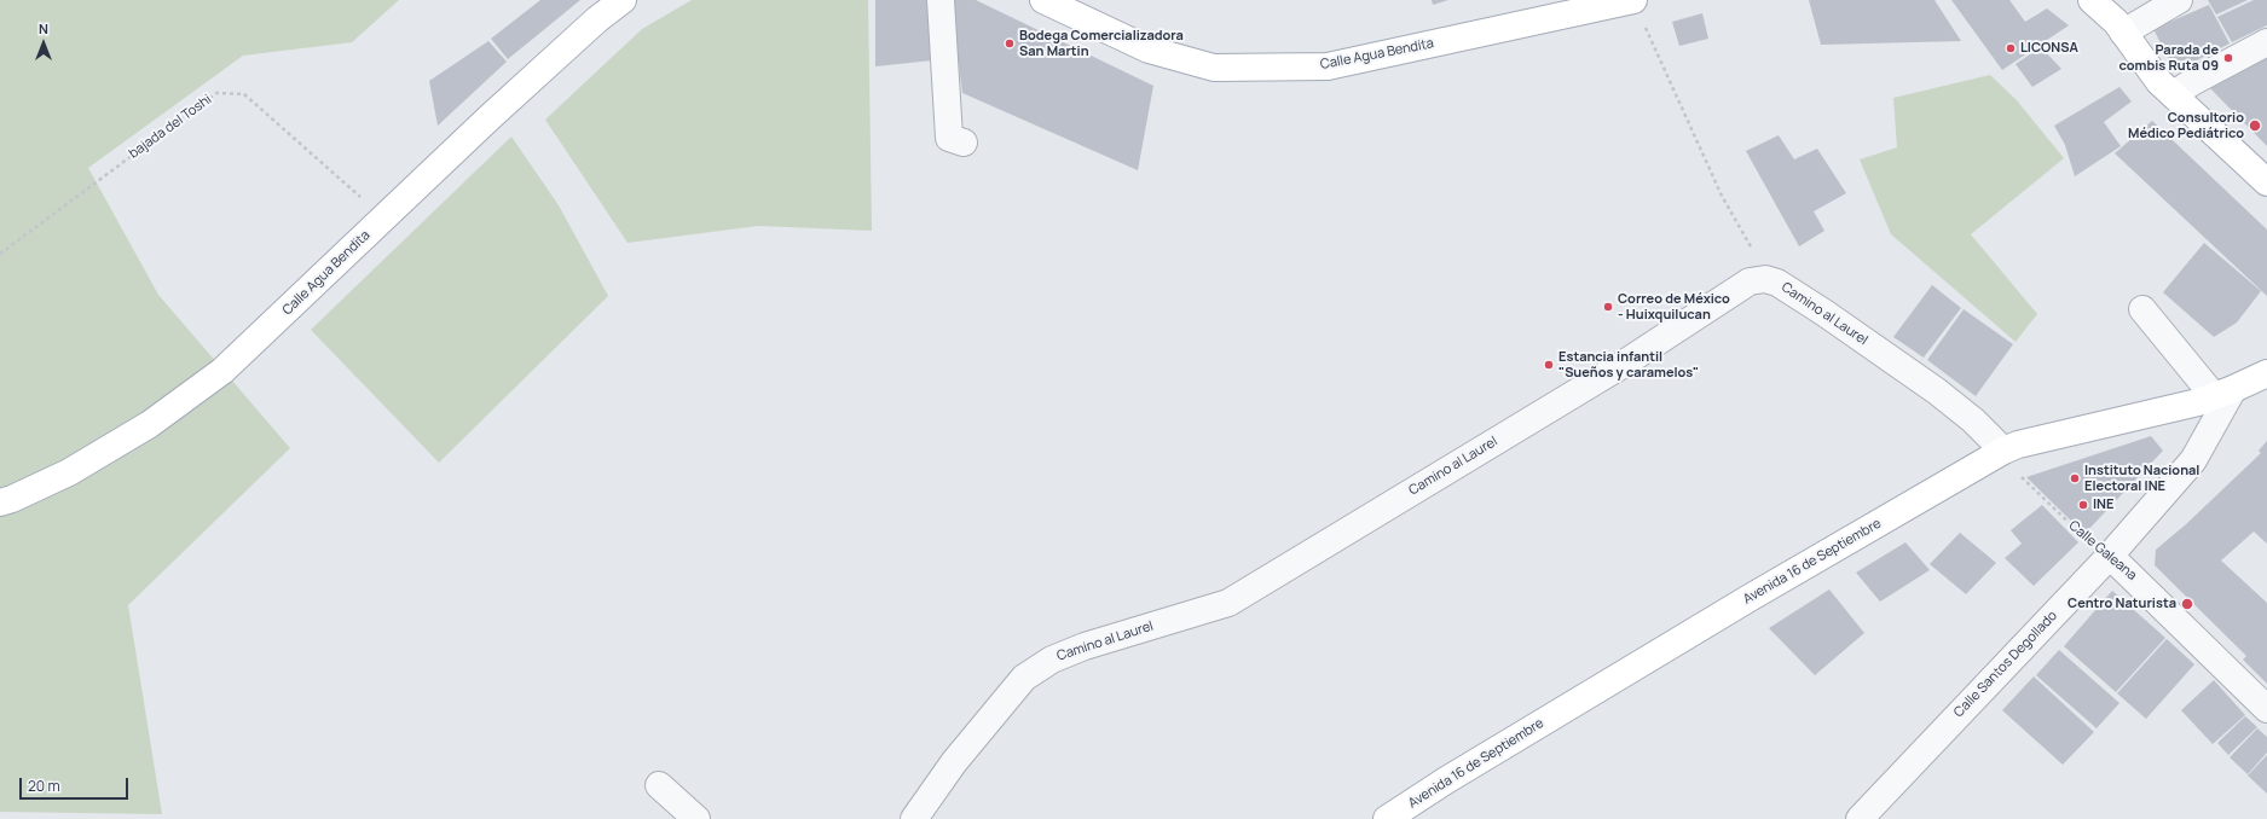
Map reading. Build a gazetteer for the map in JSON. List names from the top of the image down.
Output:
{
  "streets": {
    "main road": ["Calle Agua Bendita", "Avenida 16 de Septiembre"],
    "street": ["Camino al Laurel", "Calle Galeana", "Calle Santos Degollado"],
    "path": ["bajada del Toshi"]
  },
  "crossings": [
    ["Camino al Laurel", "Calle Galeana"],
    ["Camino al Laurel", "Avenida 16 de Septiembre"],
    ["Calle Galeana", "Avenida 16 de Septiembre"],
    ["Calle Galeana", "Calle Santos Degollado"],
    ["Avenida 16 de Septiembre", "Calle Santos Degollado"]
  ],
  "places": [
    "Bodega Comercializadora San Martin",
    "LICONSA",
    "Parada de combis Ruta 09",
    "Consultorio Médico Pediátrico",
    "Correo de México - Huixquilucan",
    "Estancia infantil \"Sueños y caramelos\"",
    "Instituto Nacional Electoral INE",
    "INE",
    "Centro Naturista"
  ],
  "scale_bar": "20 m",
  "north": "top"
}
